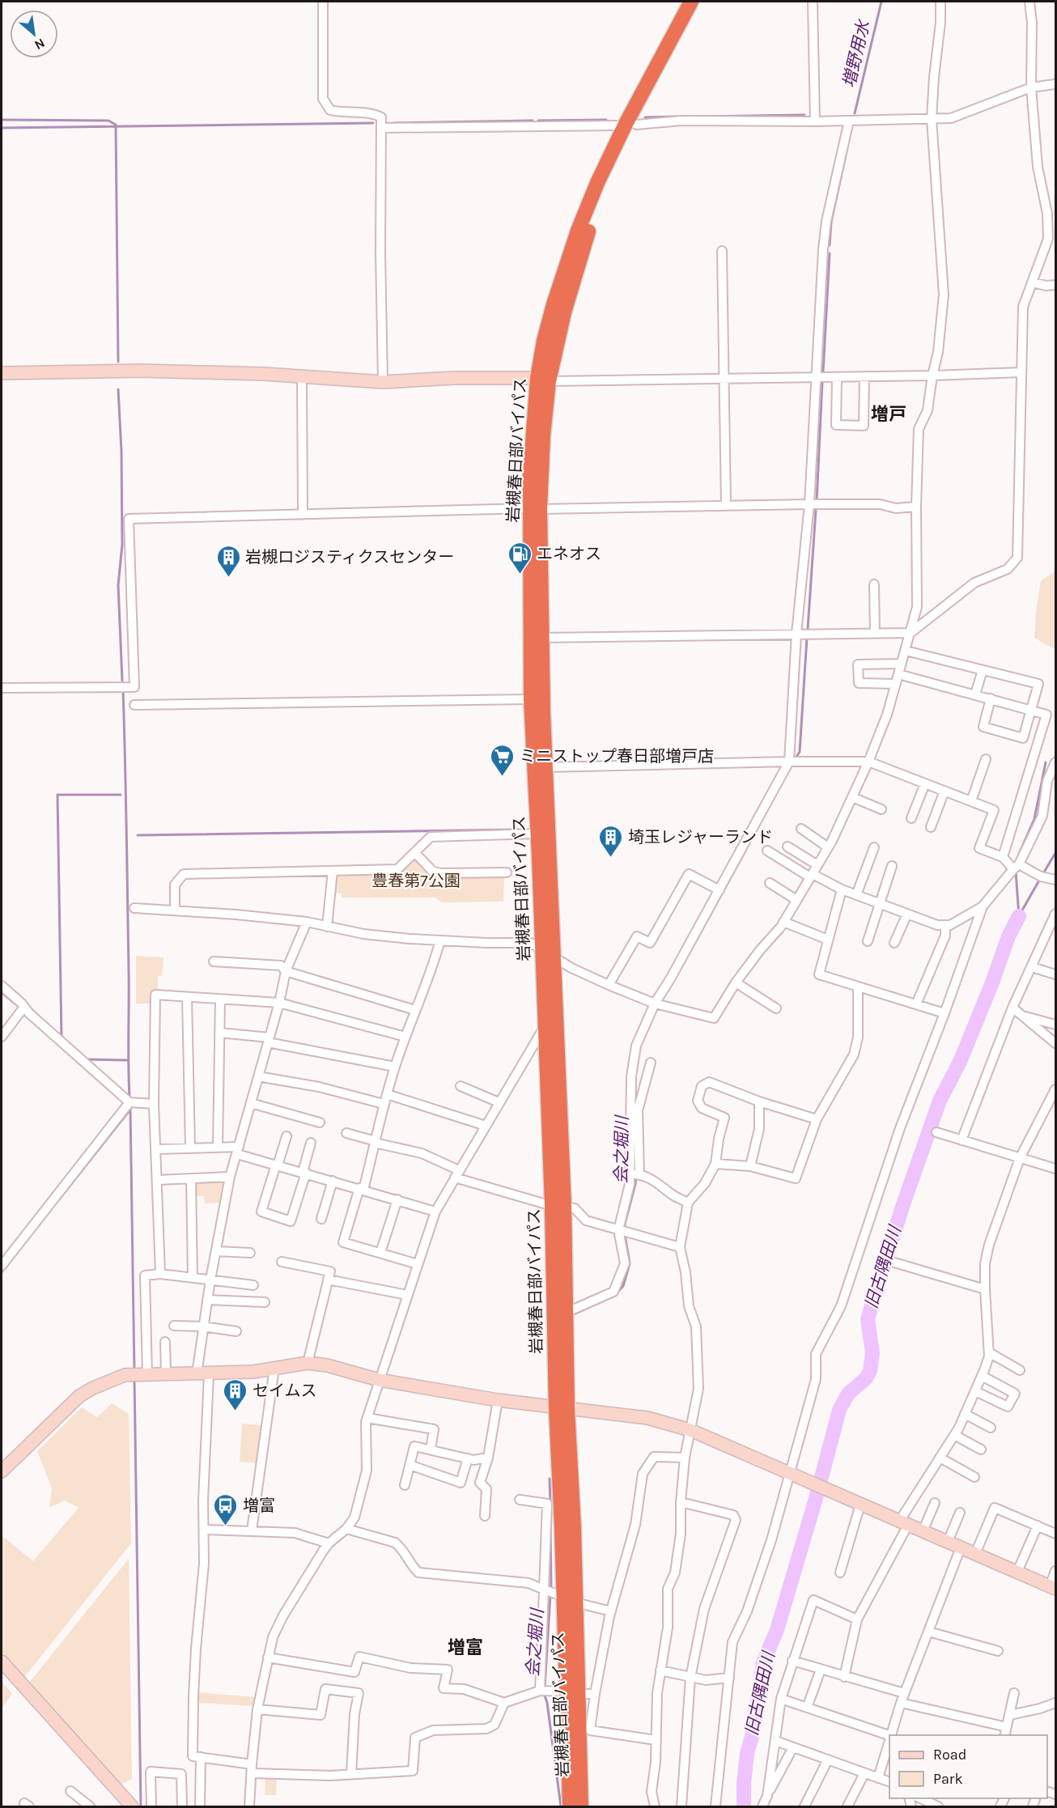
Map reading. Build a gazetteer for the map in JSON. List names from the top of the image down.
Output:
{
  "streets": {
    "highway": ["岩槻春日部バイパス"]
  },
  "districts": ["増戸", "増富"],
  "water": ["増野用水", "会之堀川", "旧古隅田川"],
  "parks": ["豊春第7公園"],
  "places": {
    "fuel station": ["エネオス"],
    "building": ["岩槻ロジスティクスセンター", "埼玉レジャーランド", "セイムス"],
    "supermarket": ["ミニストップ春日部増戸店"],
    "bus stop": ["増富"]
  },
  "legend": ["Road", "Park"],
  "north": "bottom right"
}
